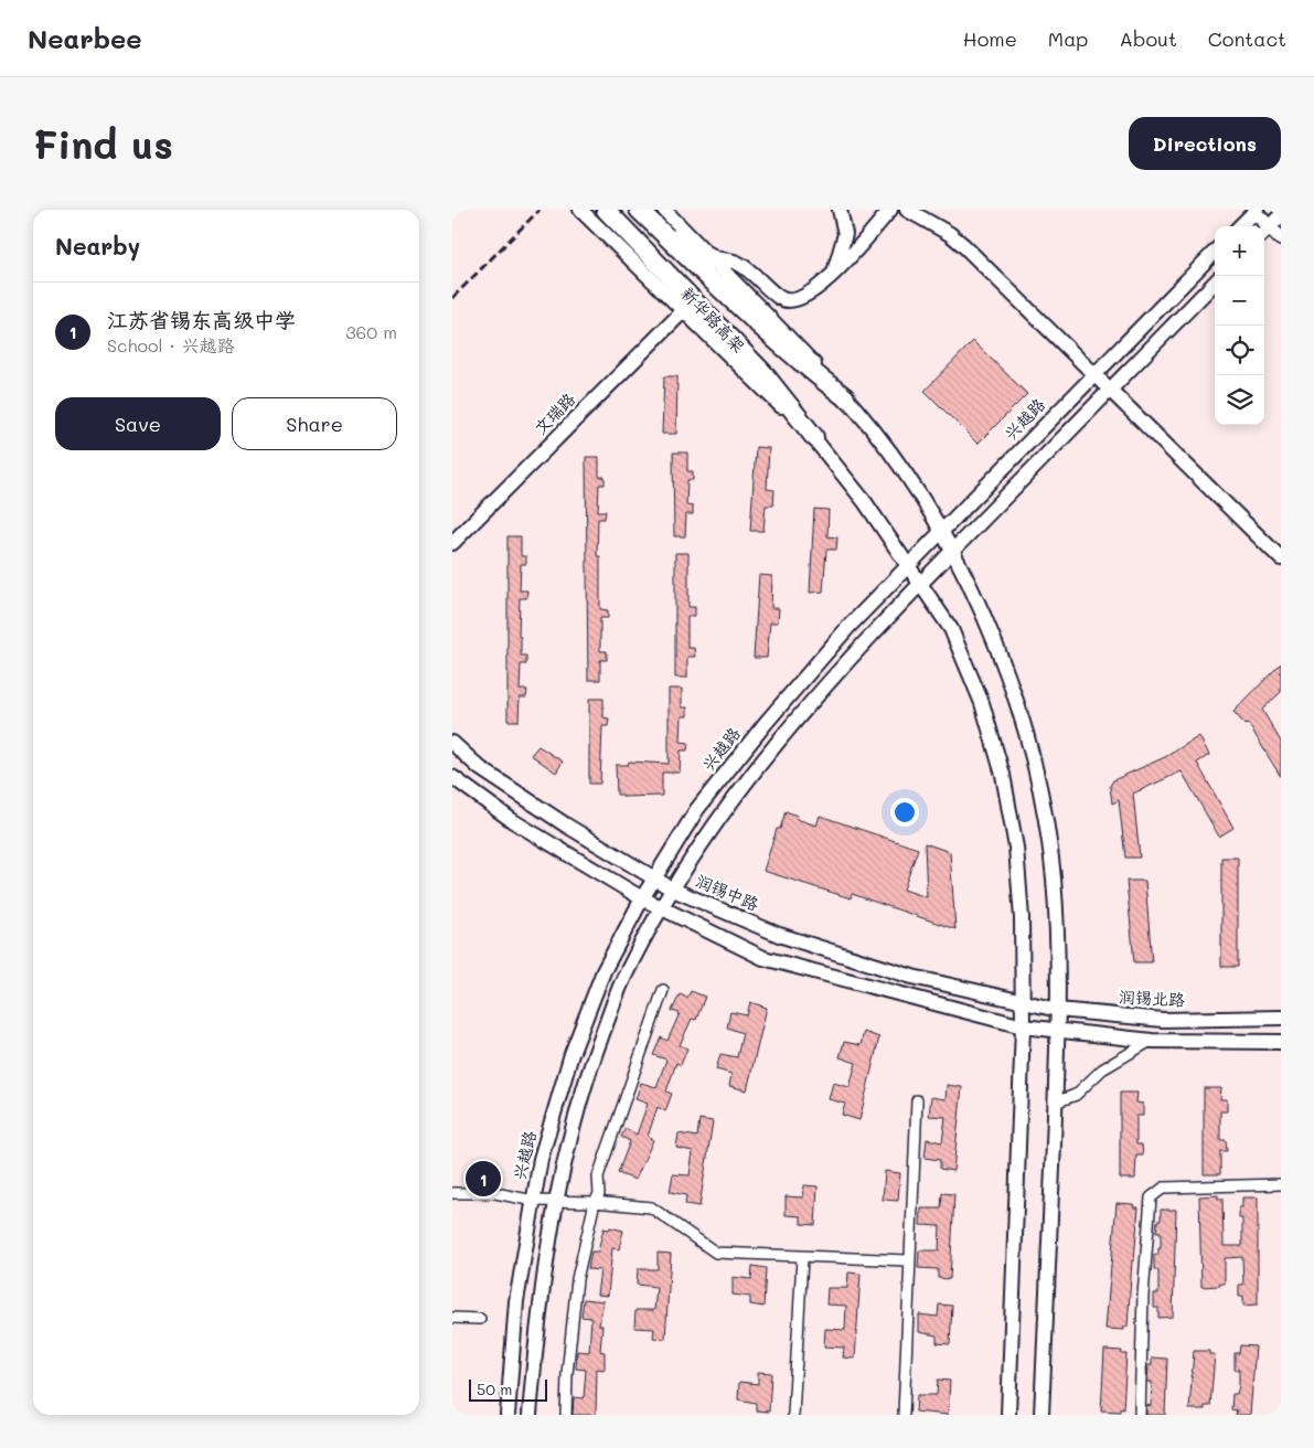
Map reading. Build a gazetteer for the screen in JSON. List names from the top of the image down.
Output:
{
  "streets": {
    "highway": ["新华路高架"],
    "main road": [
      "文瑞路",
      "兴越路",
      "润锡中路",
      "润锡北路"
    ]
  },
  "crossings": [
    ["兴越路", "润锡中路"],
    ["润锡中路", "润锡北路"]
  ],
  "scale_bar": "50 m",
  "page": {
    "header": "Nearbee",
    "nav": [
      "Home",
      "Map",
      "About",
      "Contact"
    ],
    "buttons": [
      "Directions",
      ["Save", "Share"]
    ],
    "title": "Find us",
    "heading": "Nearby",
    "map_buttons": ["+", "−"],
    "list": [
      {
        "mark": "1",
        "name": "江苏省锡东高级中学",
        "note": "School · 兴越路",
        "value": "360 m"
      }
    ],
    "pins": "1",
    "scale": "50 m"
  }
}
